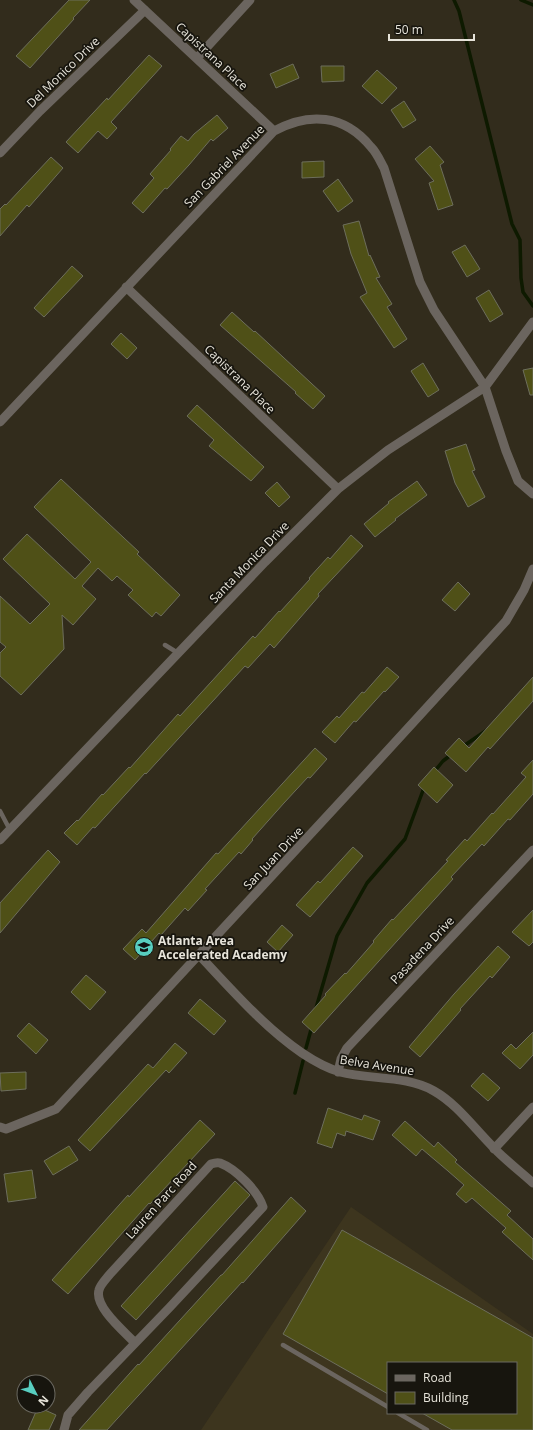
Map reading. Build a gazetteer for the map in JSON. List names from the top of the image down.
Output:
{
  "streets": {
    "street": [
      "Capistrana Place",
      "Del Monico Drive",
      "San Gabriel Avenue",
      "Santa Monica Drive",
      "San Juan Drive",
      "Pasadena Drive",
      "Belva Avenue",
      "Lauren Parc Road"
    ]
  },
  "crossings": [
    ["Capistrana Place", "Del Monico Drive"],
    ["Capistrana Place", "San Gabriel Avenue"],
    ["Capistrana Place", "Santa Monica Drive"],
    ["San Gabriel Avenue", "Santa Monica Drive"],
    ["San Juan Drive", "Belva Avenue"],
    ["Pasadena Drive", "Belva Avenue"]
  ],
  "places": {
    "school or university": ["Atlanta Area Accelerated Academy"]
  },
  "legend": ["Road", "Building"],
  "scale_bar": "50 m",
  "north": "bottom right"
}
